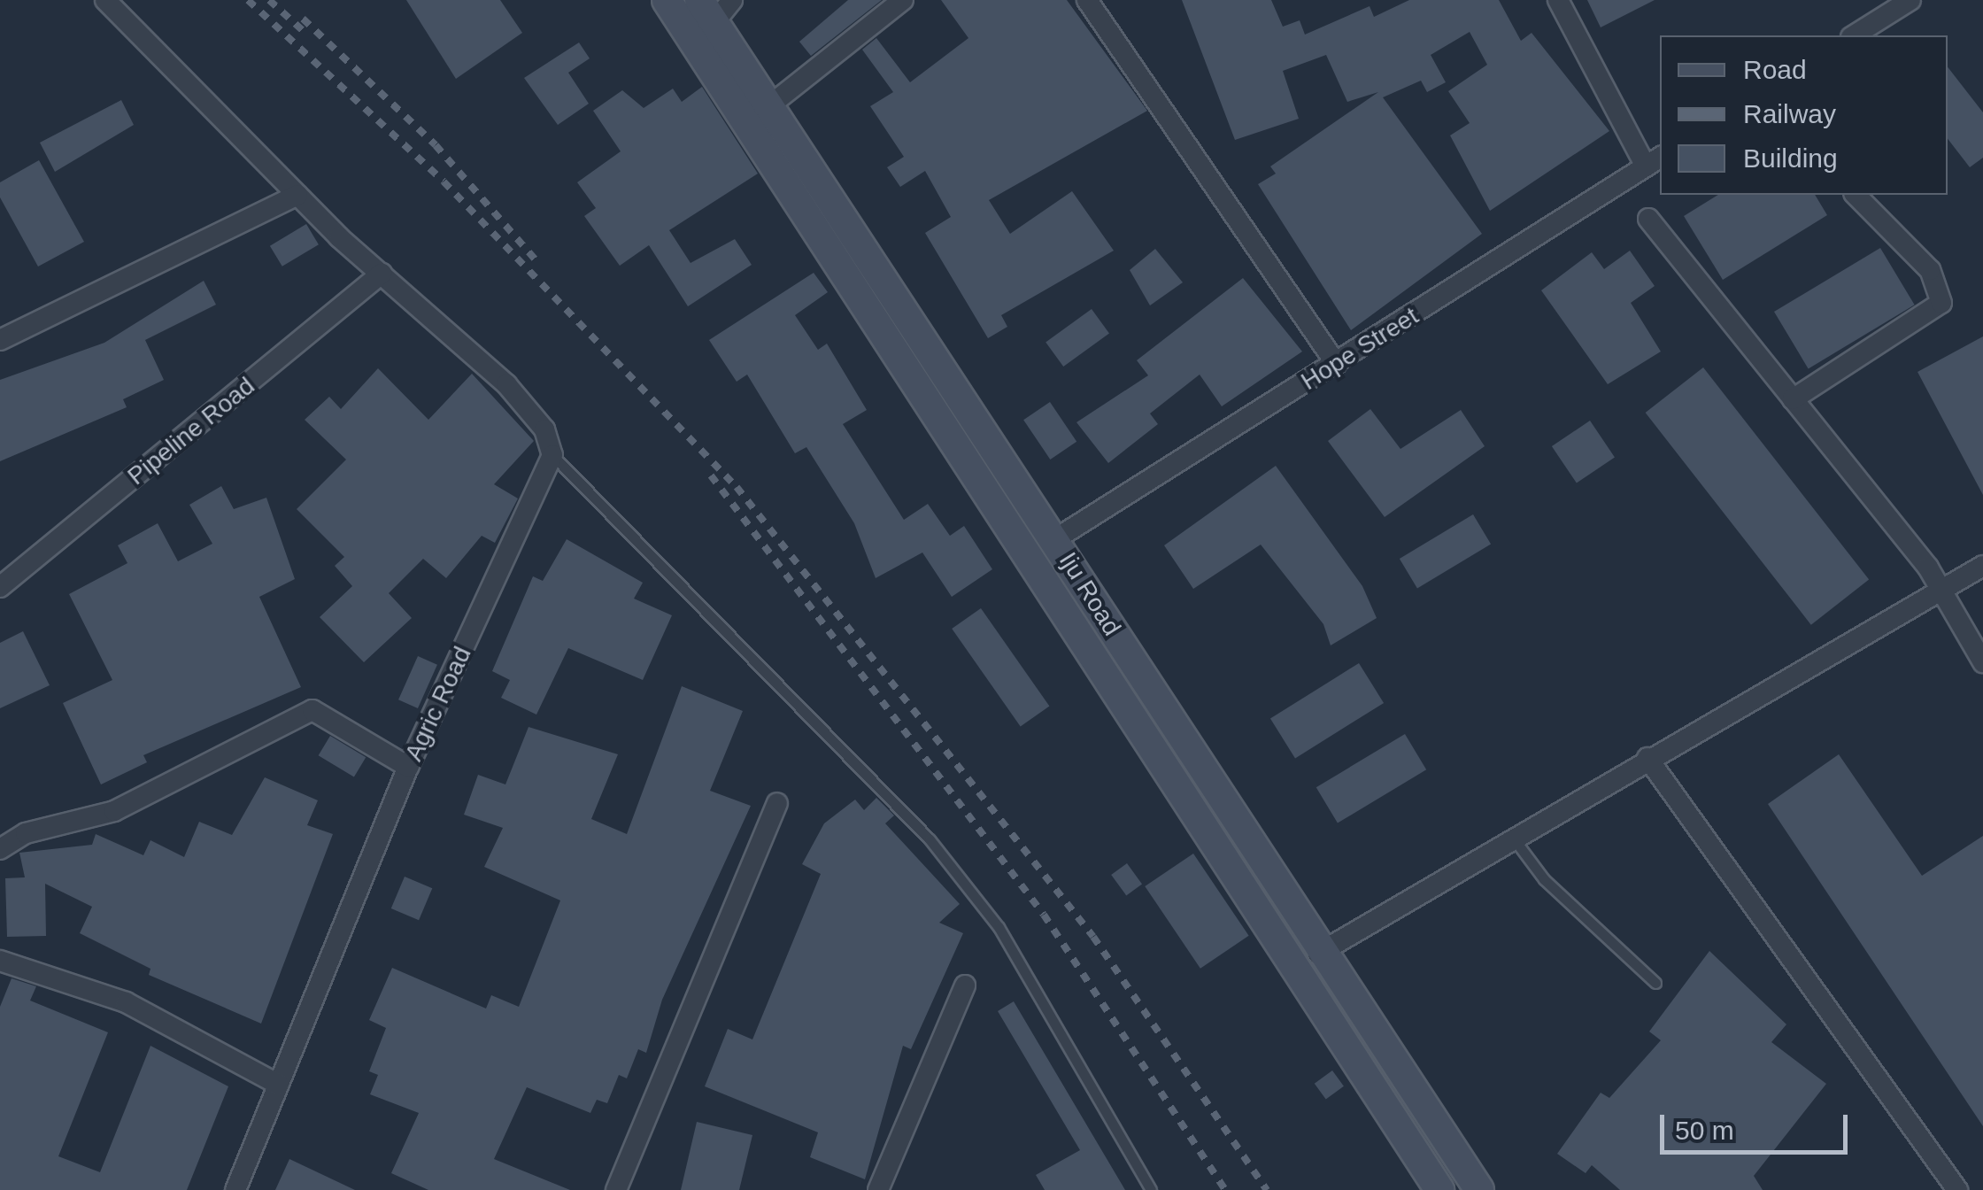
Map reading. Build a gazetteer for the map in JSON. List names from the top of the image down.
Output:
{
  "streets": {
    "main road": ["Iju Road"],
    "street": ["Hope Street", "Pipeline Road", "Agric Road"]
  },
  "crossings": [
    ["Hope Street", "Iju Road"]
  ],
  "legend": ["Road", "Railway", "Building"],
  "scale_bar": "50 m"
}
